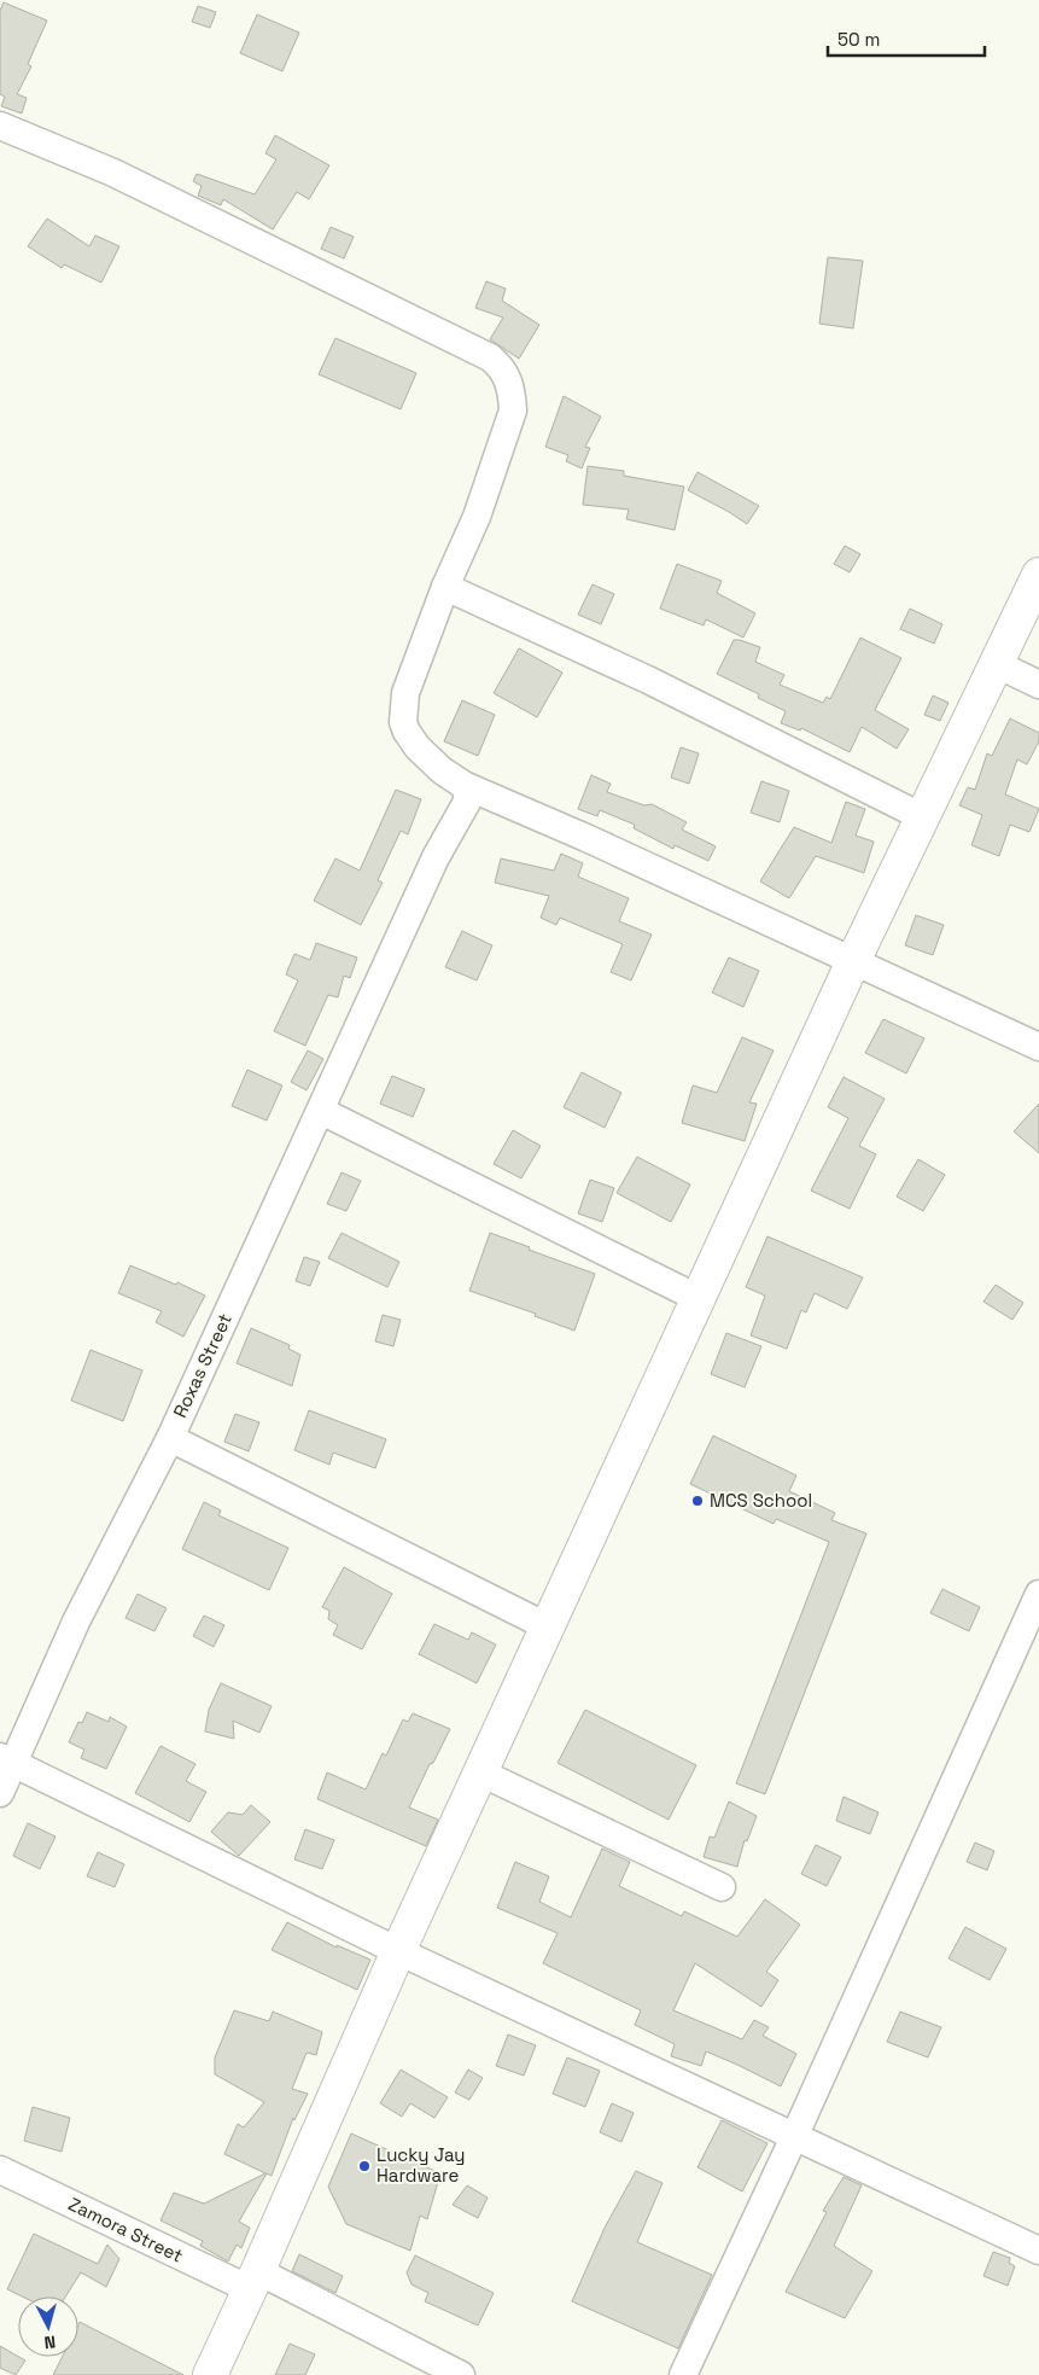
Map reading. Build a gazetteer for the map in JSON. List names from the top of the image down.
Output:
{
  "streets": {
    "street": ["Roxas Street", "Zamora Street"]
  },
  "places": ["MCS School", "Lucky Jay Hardware"],
  "scale_bar": "50 m",
  "north": "bottom"
}
